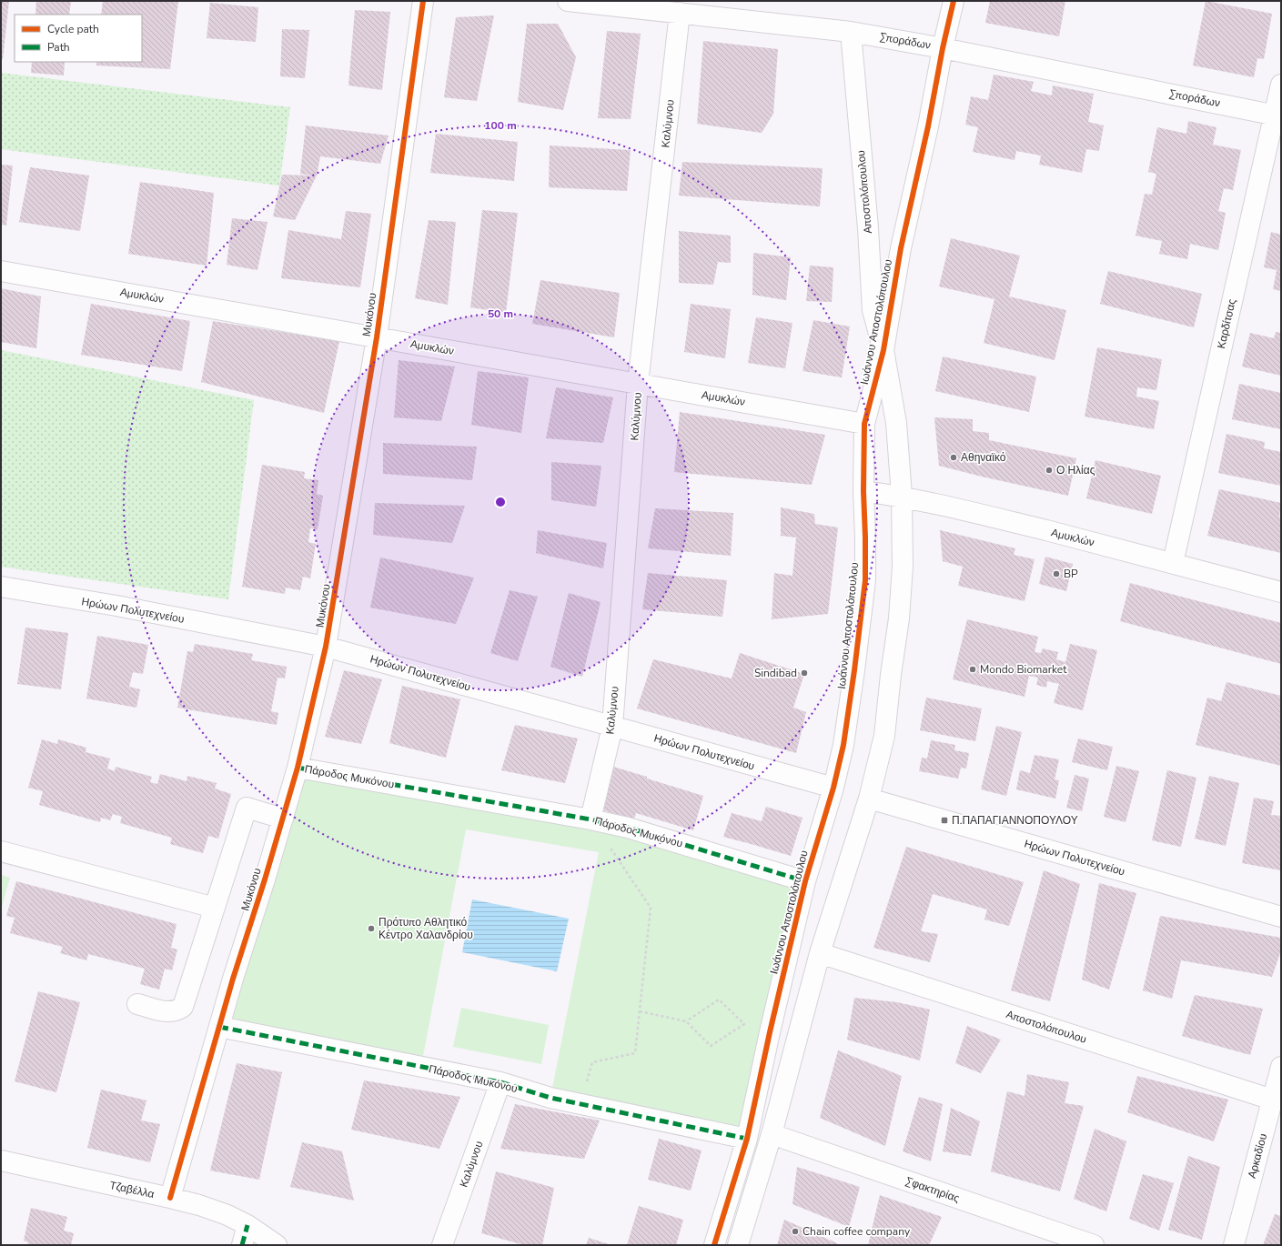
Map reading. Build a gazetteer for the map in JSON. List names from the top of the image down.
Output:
{
  "streets": {
    "street": [
      "Σποράδων",
      "Καλύμνου",
      "Αποστολόπουλου",
      "Αμυκλών",
      "Μυκόνου",
      "Ιωάννου Αποστολόπουλου",
      "Καρδίτσας",
      "Ηρώων Πολυτεχνείου",
      "Πάροδος Μυκόνου",
      "Αρκαδίου",
      "Τζαβέλλα",
      "Σφακτηρίας"
    ]
  },
  "crossings": [
    ["Σποράδων", "Καλύμνου"],
    ["Σποράδων", "Αποστολόπουλου"],
    ["Σποράδων", "Ιωάννου Αποστολόπουλου"],
    ["Σποράδων", "Καρδίτσας"],
    ["Καλύμνου", "Αμυκλών"],
    ["Καλύμνου", "Ηρώων Πολυτεχνείου"],
    ["Καλύμνου", "Πάροδος Μυκόνου"],
    ["Αποστολόπουλου", "Ιωάννου Αποστολόπουλου"],
    ["Αποστολόπουλου", "Αρκαδίου"],
    ["Αμυκλών", "Μυκόνου"],
    ["Αμυκλών", "Ιωάννου Αποστολόπουλου"],
    ["Αμυκλών", "Καρδίτσας"],
    ["Μυκόνου", "Ηρώων Πολυτεχνείου"],
    ["Μυκόνου", "Πάροδος Μυκόνου"],
    ["Μυκόνου", "Τζαβέλλα"],
    ["Ιωάννου Αποστολόπουλου", "Ηρώων Πολυτεχνείου"],
    ["Ιωάννου Αποστολόπουλου", "Πάροδος Μυκόνου"],
    ["Ιωάννου Αποστολόπουλου", "Σφακτηρίας"]
  ],
  "places": {
    "other": [
      "Αθηναϊκό",
      "Ο Ηλίας",
      "BP",
      "Mondo Biomarket",
      "Sindibad",
      "Πρότυπο Αθλητικό Κέντρο Χαλανδρίου",
      "Chain coffee company"
    ],
    "transit": ["Π.ΠΑΠΑΓΙΑΝΝΟΠΟΥΛΟΥ"]
  },
  "legend": ["Cycle path", "Path"],
  "rings": ["100 m", "50 m"]
}
